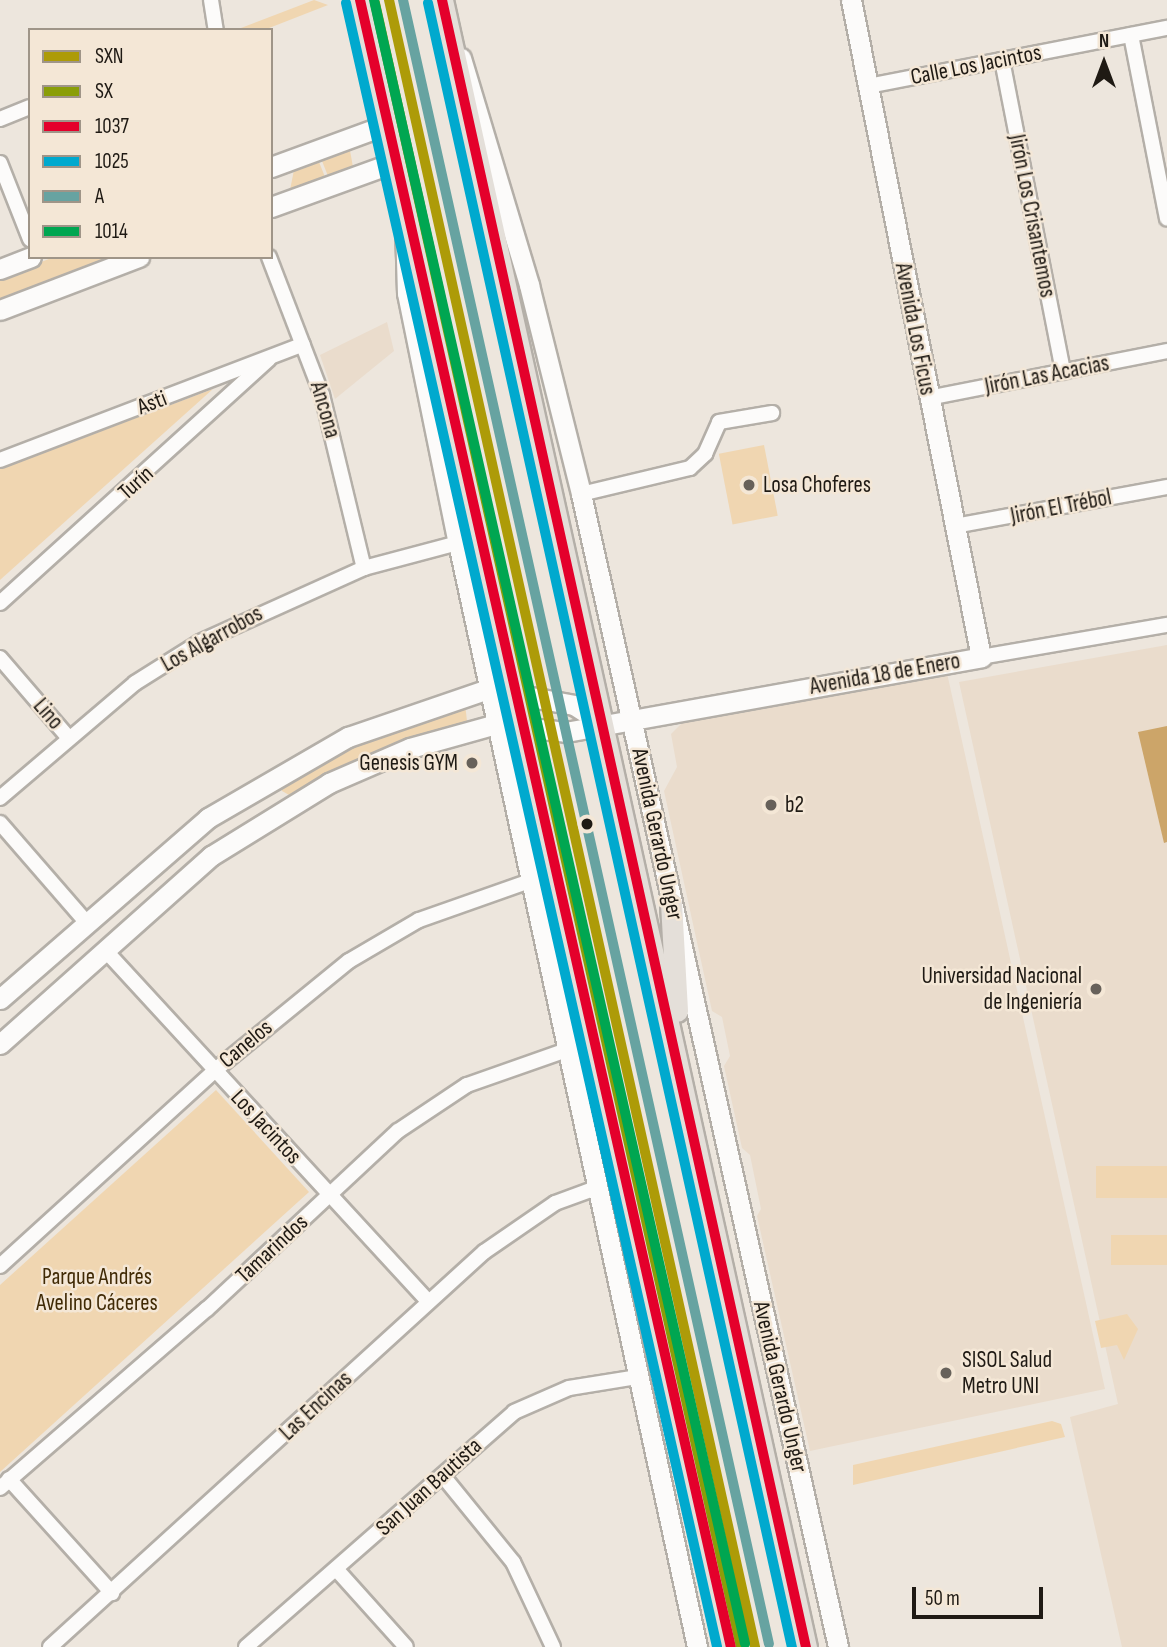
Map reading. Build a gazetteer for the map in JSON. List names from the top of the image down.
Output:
{
  "streets": {
    "street": [
      "Calle Los Jacintos",
      "Jirón Los Crisantemos",
      "Avenida Los Ficus",
      "Jirón Las Acacias",
      "Asti",
      "Ancona",
      "Turín",
      "Jirón El Trébol",
      "Los Algarrobos",
      "Avenida 18 de Enero",
      "Lino",
      "Avenida Gerardo Unger",
      "Canelos",
      "Los Jacintos",
      "Tamarindos",
      "Las Encinas",
      "San Juan Bautista"
    ]
  },
  "crossings": [
    ["Calle Los Jacintos", "Jirón Los Crisantemos"],
    ["Calle Los Jacintos", "Avenida Los Ficus"],
    ["Jirón Los Crisantemos", "Jirón Las Acacias"],
    ["Avenida Los Ficus", "Jirón Las Acacias"],
    ["Avenida Los Ficus", "Jirón El Trébol"],
    ["Avenida Los Ficus", "Avenida 18 de Enero"],
    ["Asti", "Ancona"],
    ["Asti", "Turín"],
    ["Ancona", "Los Algarrobos"],
    ["Los Algarrobos", "Lino"],
    ["Avenida 18 de Enero", "Avenida Gerardo Unger"],
    ["Canelos", "Los Jacintos"],
    ["Los Jacintos", "Tamarindos"],
    ["Los Jacintos", "Las Encinas"]
  ],
  "parks": ["Parque Andrés Avelino Cáceres"],
  "places": [
    "Losa Choferes",
    "Genesis GYM",
    "b2",
    "Universidad Nacional de Ingeniería",
    "SISOL Salud Metro UNI"
  ],
  "lines": [
    "transit line SXN",
    "transit line 1037",
    "transit line A",
    "transit line 1014",
    "transit line SX",
    "transit line 1025"
  ],
  "legend": [
    "SXN",
    "SX",
    "1037",
    "1025",
    "A",
    "1014"
  ],
  "scale_bar": "50 m",
  "north": "top"
}
